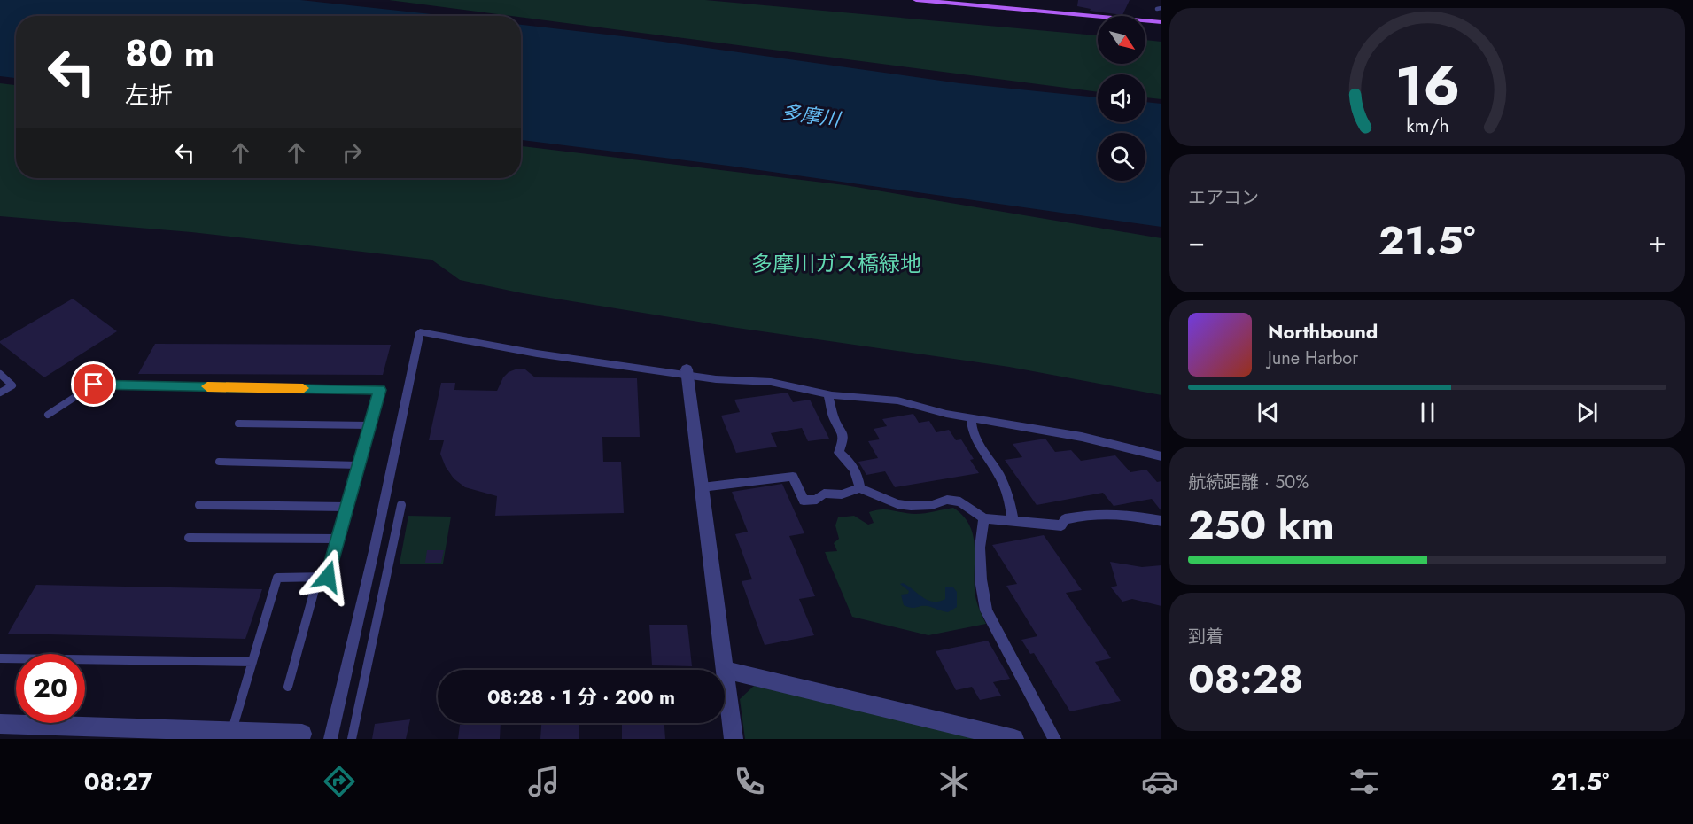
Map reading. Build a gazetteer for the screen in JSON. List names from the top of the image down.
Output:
{
  "water": ["多摩川"],
  "parks": ["多摩川ガス橋緑地"],
  "north": "bottom right",
  "page": {
    "turn": ["80 m", "左折"],
    "tile": [
      "エアコン",
      ["航続距離 · 50%", "250 km"],
      ["到着", "08:28"]
    ],
    "heat": ["−", "21.5°", "+"],
    "song": ["Northbound", "June Harbor"],
    "limit": "20",
    "trip": "08:28 · 1 分 · 200 m",
    "tabs": ["08:27", "21.5°"],
    "gauge": ["16", "km/h"]
  }
}
